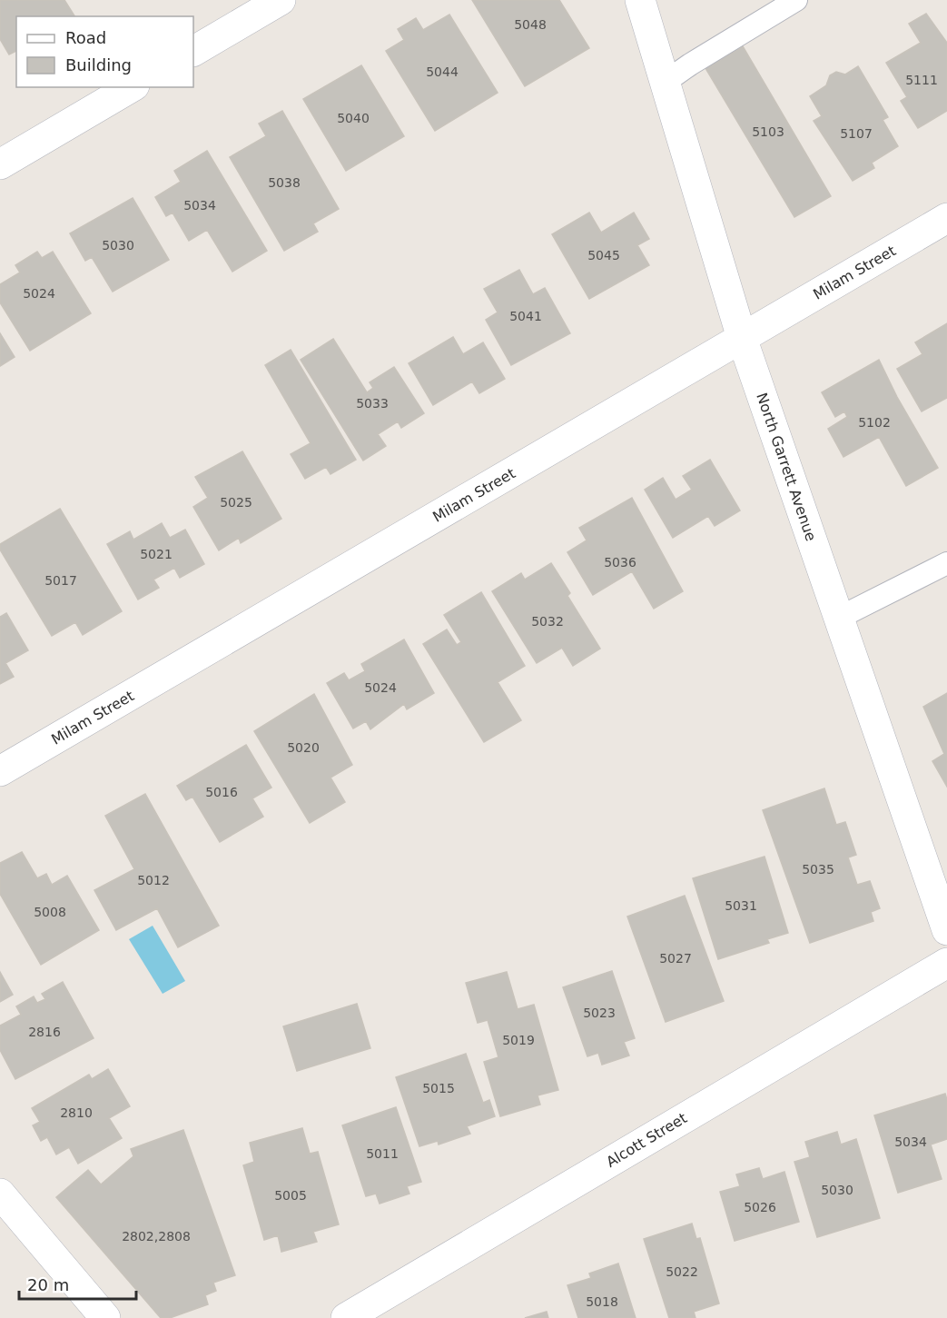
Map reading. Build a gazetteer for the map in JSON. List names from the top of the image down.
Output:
{
  "streets": {
    "street": ["Milam Street", "North Garrett Avenue", "Alcott Street"]
  },
  "crossings": [
    ["Milam Street", "North Garrett Avenue"]
  ],
  "house_numbers": [
    "5048",
    "5044",
    "5111",
    "5040",
    "5103",
    "5107",
    "5038",
    "5034",
    "5030",
    "5045",
    "5024",
    "5041",
    "5033",
    "5102",
    "5025",
    "5021",
    "5036",
    "5017",
    "5032",
    "5024",
    "5020",
    "5016",
    "5035",
    "5012",
    "5031",
    "5008",
    "5027",
    "5023",
    "2816",
    "5019",
    "5015",
    "2810",
    "5034",
    "5011",
    "5030",
    "5005",
    "5026",
    "2802,2808",
    "5022",
    "5018"
  ],
  "legend": ["Road", "Building"],
  "scale_bar": "20 m"
}
